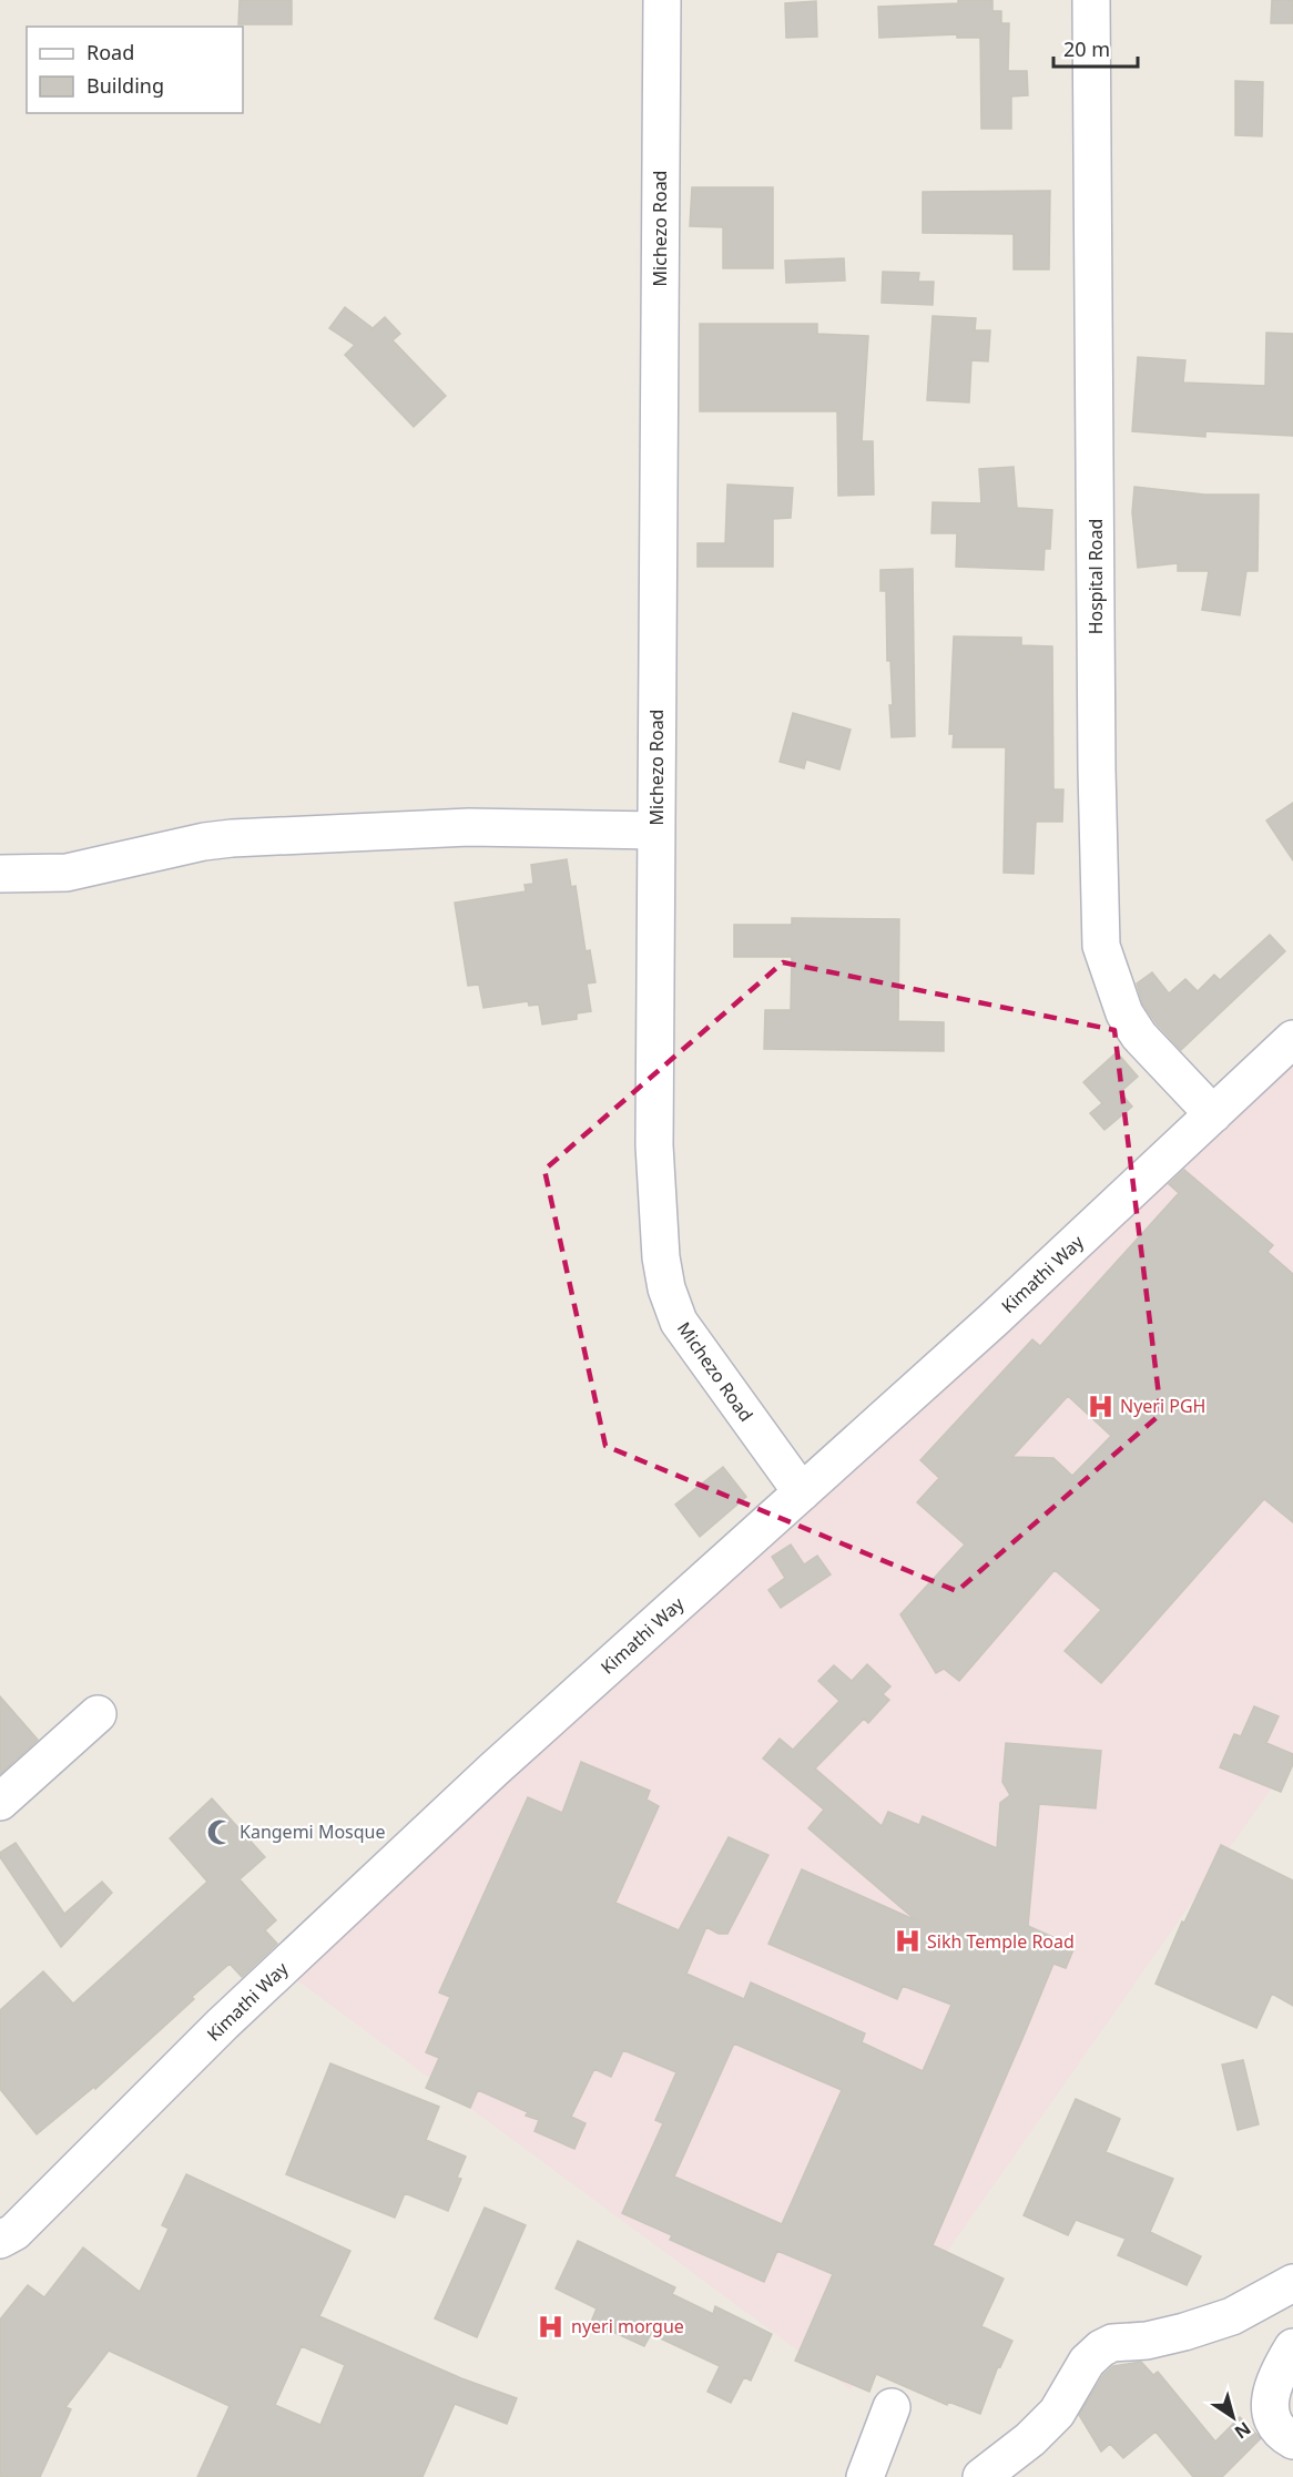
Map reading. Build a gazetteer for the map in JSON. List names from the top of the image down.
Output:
{
  "streets": {
    "street": ["Michezo Road", "Hospital Road", "Kimathi Way"]
  },
  "crossings": [
    ["Michezo Road", "Kimathi Way"],
    ["Hospital Road", "Kimathi Way"]
  ],
  "places": {
    "hospital": ["Nyeri PGH", "Sikh Temple Road", "nyeri morgue"],
    "mosque": ["Kangemi Mosque"]
  },
  "legend": ["Road", "Building"],
  "scale_bar": "20 m",
  "north": "bottom right"
}
